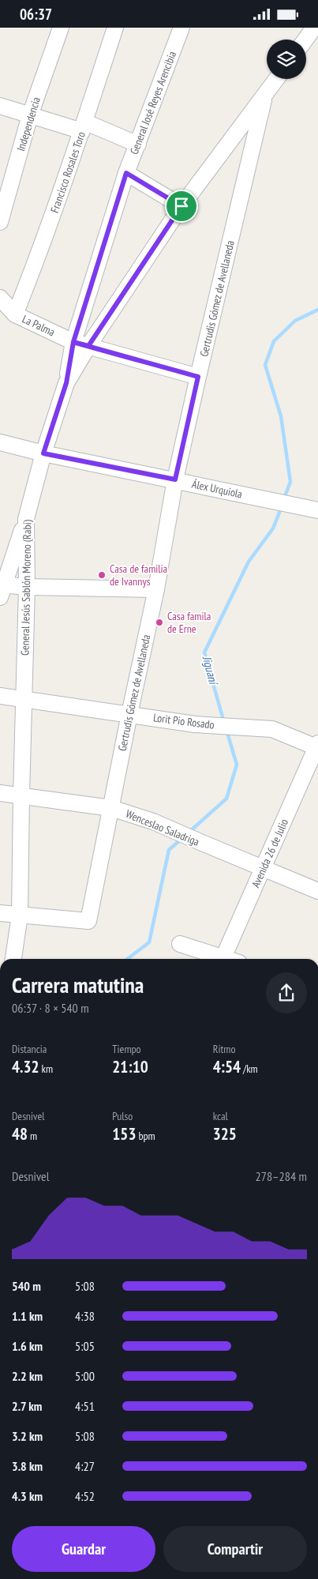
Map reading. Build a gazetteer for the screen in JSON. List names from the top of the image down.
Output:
{
  "streets": {
    "street": [
      "General José Reyes Arencibia",
      "Independencia",
      "Francisco Rosales Toro",
      "Gertrudis Gómez de Avellaneda",
      "La Palma",
      "Álex Urquiola",
      "General Jesús Sablón Moreno (Rabí)",
      "Lorit Pio Rosado",
      "Wenceslao Saladriga",
      "Avenida 26 de Julio"
    ]
  },
  "crossings": [
    ["General José Reyes Arencibia", "La Palma"],
    ["General José Reyes Arencibia", "General Jesús Sablón Moreno (Rabí)"],
    ["Francisco Rosales Toro", "La Palma"],
    ["Gertrudis Gómez de Avellaneda", "La Palma"],
    ["Gertrudis Gómez de Avellaneda", "Álex Urquiola"],
    ["Gertrudis Gómez de Avellaneda", "General Jesús Sablón Moreno (Rabí)"],
    ["Gertrudis Gómez de Avellaneda", "Lorit Pio Rosado"],
    ["Gertrudis Gómez de Avellaneda", "Wenceslao Saladriga"],
    ["La Palma", "General Jesús Sablón Moreno (Rabí)"],
    ["Álex Urquiola", "General Jesús Sablón Moreno (Rabí)"],
    ["General Jesús Sablón Moreno (Rabí)", "Lorit Pio Rosado"],
    ["General Jesús Sablón Moreno (Rabí)", "Wenceslao Saladriga"],
    ["Lorit Pio Rosado", "Avenida 26 de Julio"],
    ["Wenceslao Saladriga", "Avenida 26 de Julio"]
  ],
  "water": ["Jiguaní"],
  "places": ["Casa de familia de Ivannys", "Casa famila de Erne"],
  "page": {
    "status": "06:37",
    "heading": ["Carrera matutina", "06:37 · 8 × 540 m"],
    "stats": [
      ["Distancia", "4.32 km"],
      ["Tiempo", "21:10"],
      ["Ritmo", "4:54 /km"],
      ["Desnivel", "48 m"],
      ["Pulso", "153 bpm"],
      ["kcal", "325"]
    ],
    "chart": ["Desnivel", "278–284 m"],
    "list": [
      {
        "name": "540 m",
        "note": "5:08"
      },
      {
        "name": "1.1 km",
        "note": "4:38"
      },
      {
        "name": "1.6 km",
        "note": "5:05"
      },
      {
        "name": "2.2 km",
        "note": "5:00"
      },
      {
        "name": "2.7 km",
        "note": "4:51"
      },
      {
        "name": "3.2 km",
        "note": "5:08"
      },
      {
        "name": "3.8 km",
        "note": "4:27"
      },
      {
        "name": "4.3 km",
        "note": "4:52"
      }
    ],
    "buttons": ["Guardar", "Compartir"]
  }
}
